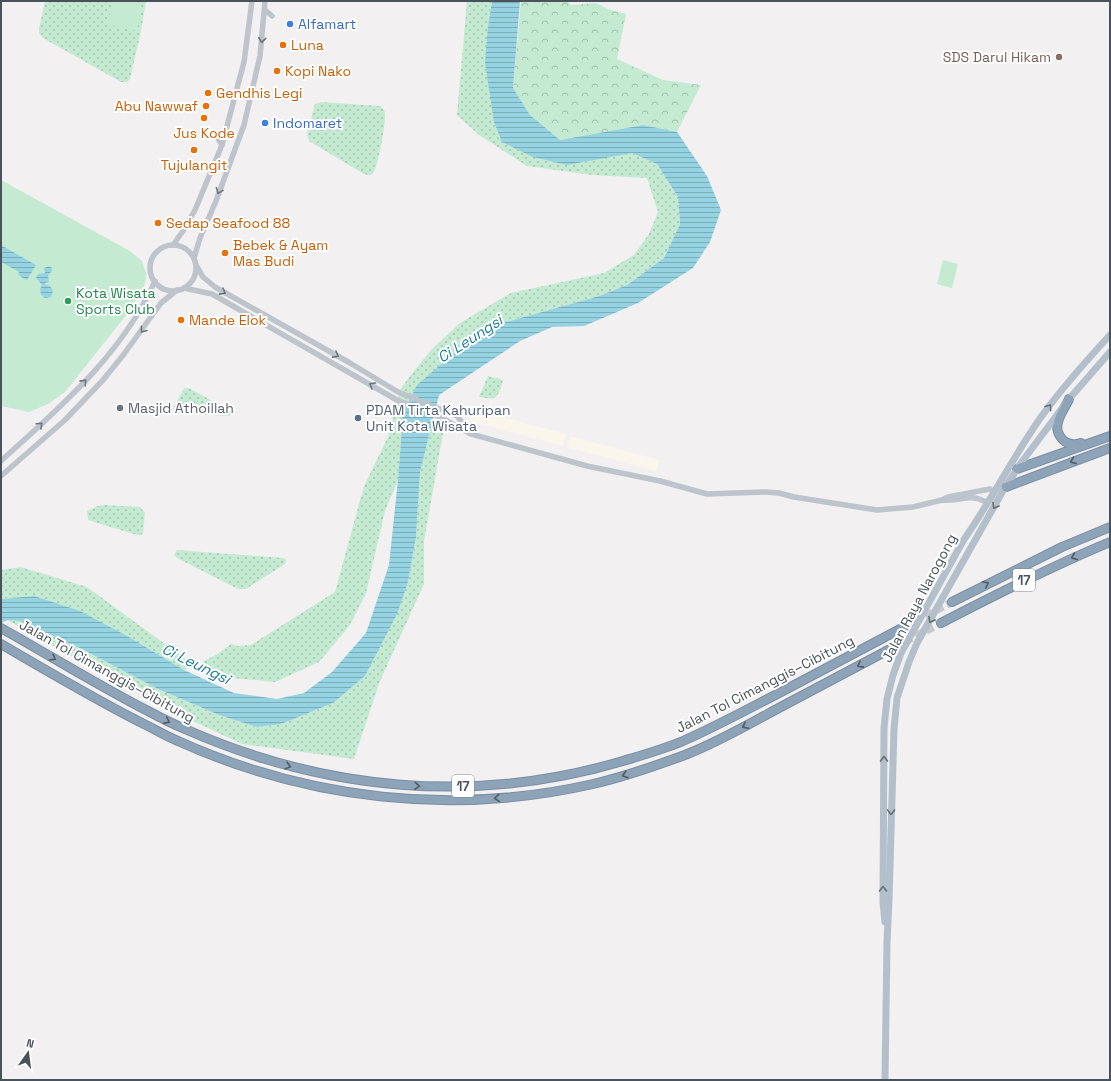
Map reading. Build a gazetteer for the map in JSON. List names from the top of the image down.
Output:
{
  "streets": {
    "highway": ["17", "Jalan Tol Cimanggis–Cibitung"],
    "main road": ["Jalan Raya Narogong"]
  },
  "water": ["Ci Leungsi"],
  "places": [
    "Alfamart",
    "Luna",
    "SDS Darul Hikam",
    "Kopi Nako",
    "Gendhis Legi",
    "Abu Nawwaf",
    "Jus Kode",
    "Indomaret",
    "Tujulangit",
    "Sedap Seafood 88",
    "Bebek & Ayam Mas Budi",
    "Kota Wisata Sports Club",
    "Mande Elok",
    "Masjid Athoillah",
    "PDAM Tirta Kahuripan Unit Kota Wisata"
  ],
  "north": "top"
}
